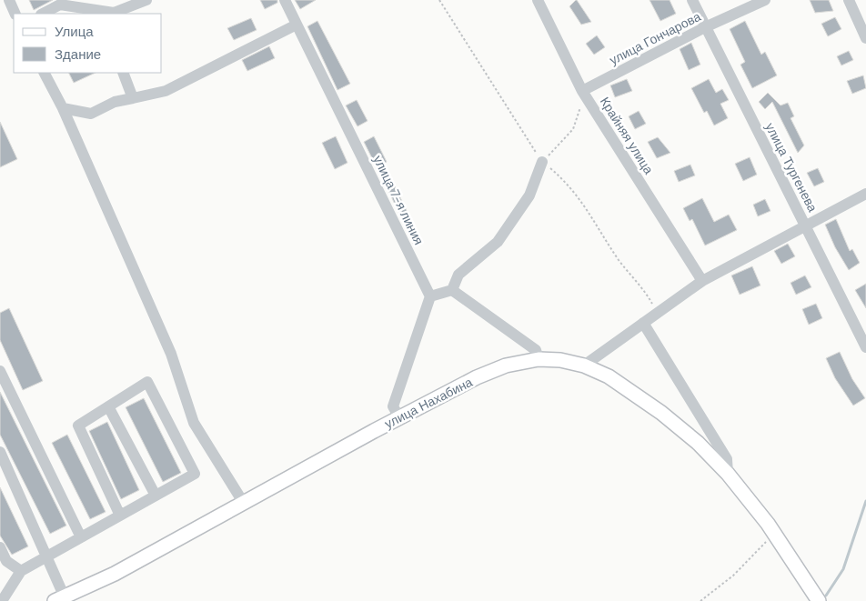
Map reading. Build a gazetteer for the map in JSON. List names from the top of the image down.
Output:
{
  "streets": {
    "main road": ["улица Нахабина"],
    "street": [
      "улица Гончарова",
      "Крайняя улица",
      "улица Тургенева",
      "улица 7-я линия"
    ]
  },
  "crossings": [
    ["улица Гончарова", "Крайняя улица"],
    ["улица Гончарова", "улица Тургенева"]
  ],
  "legend": ["Улица", "Здание"]
}
